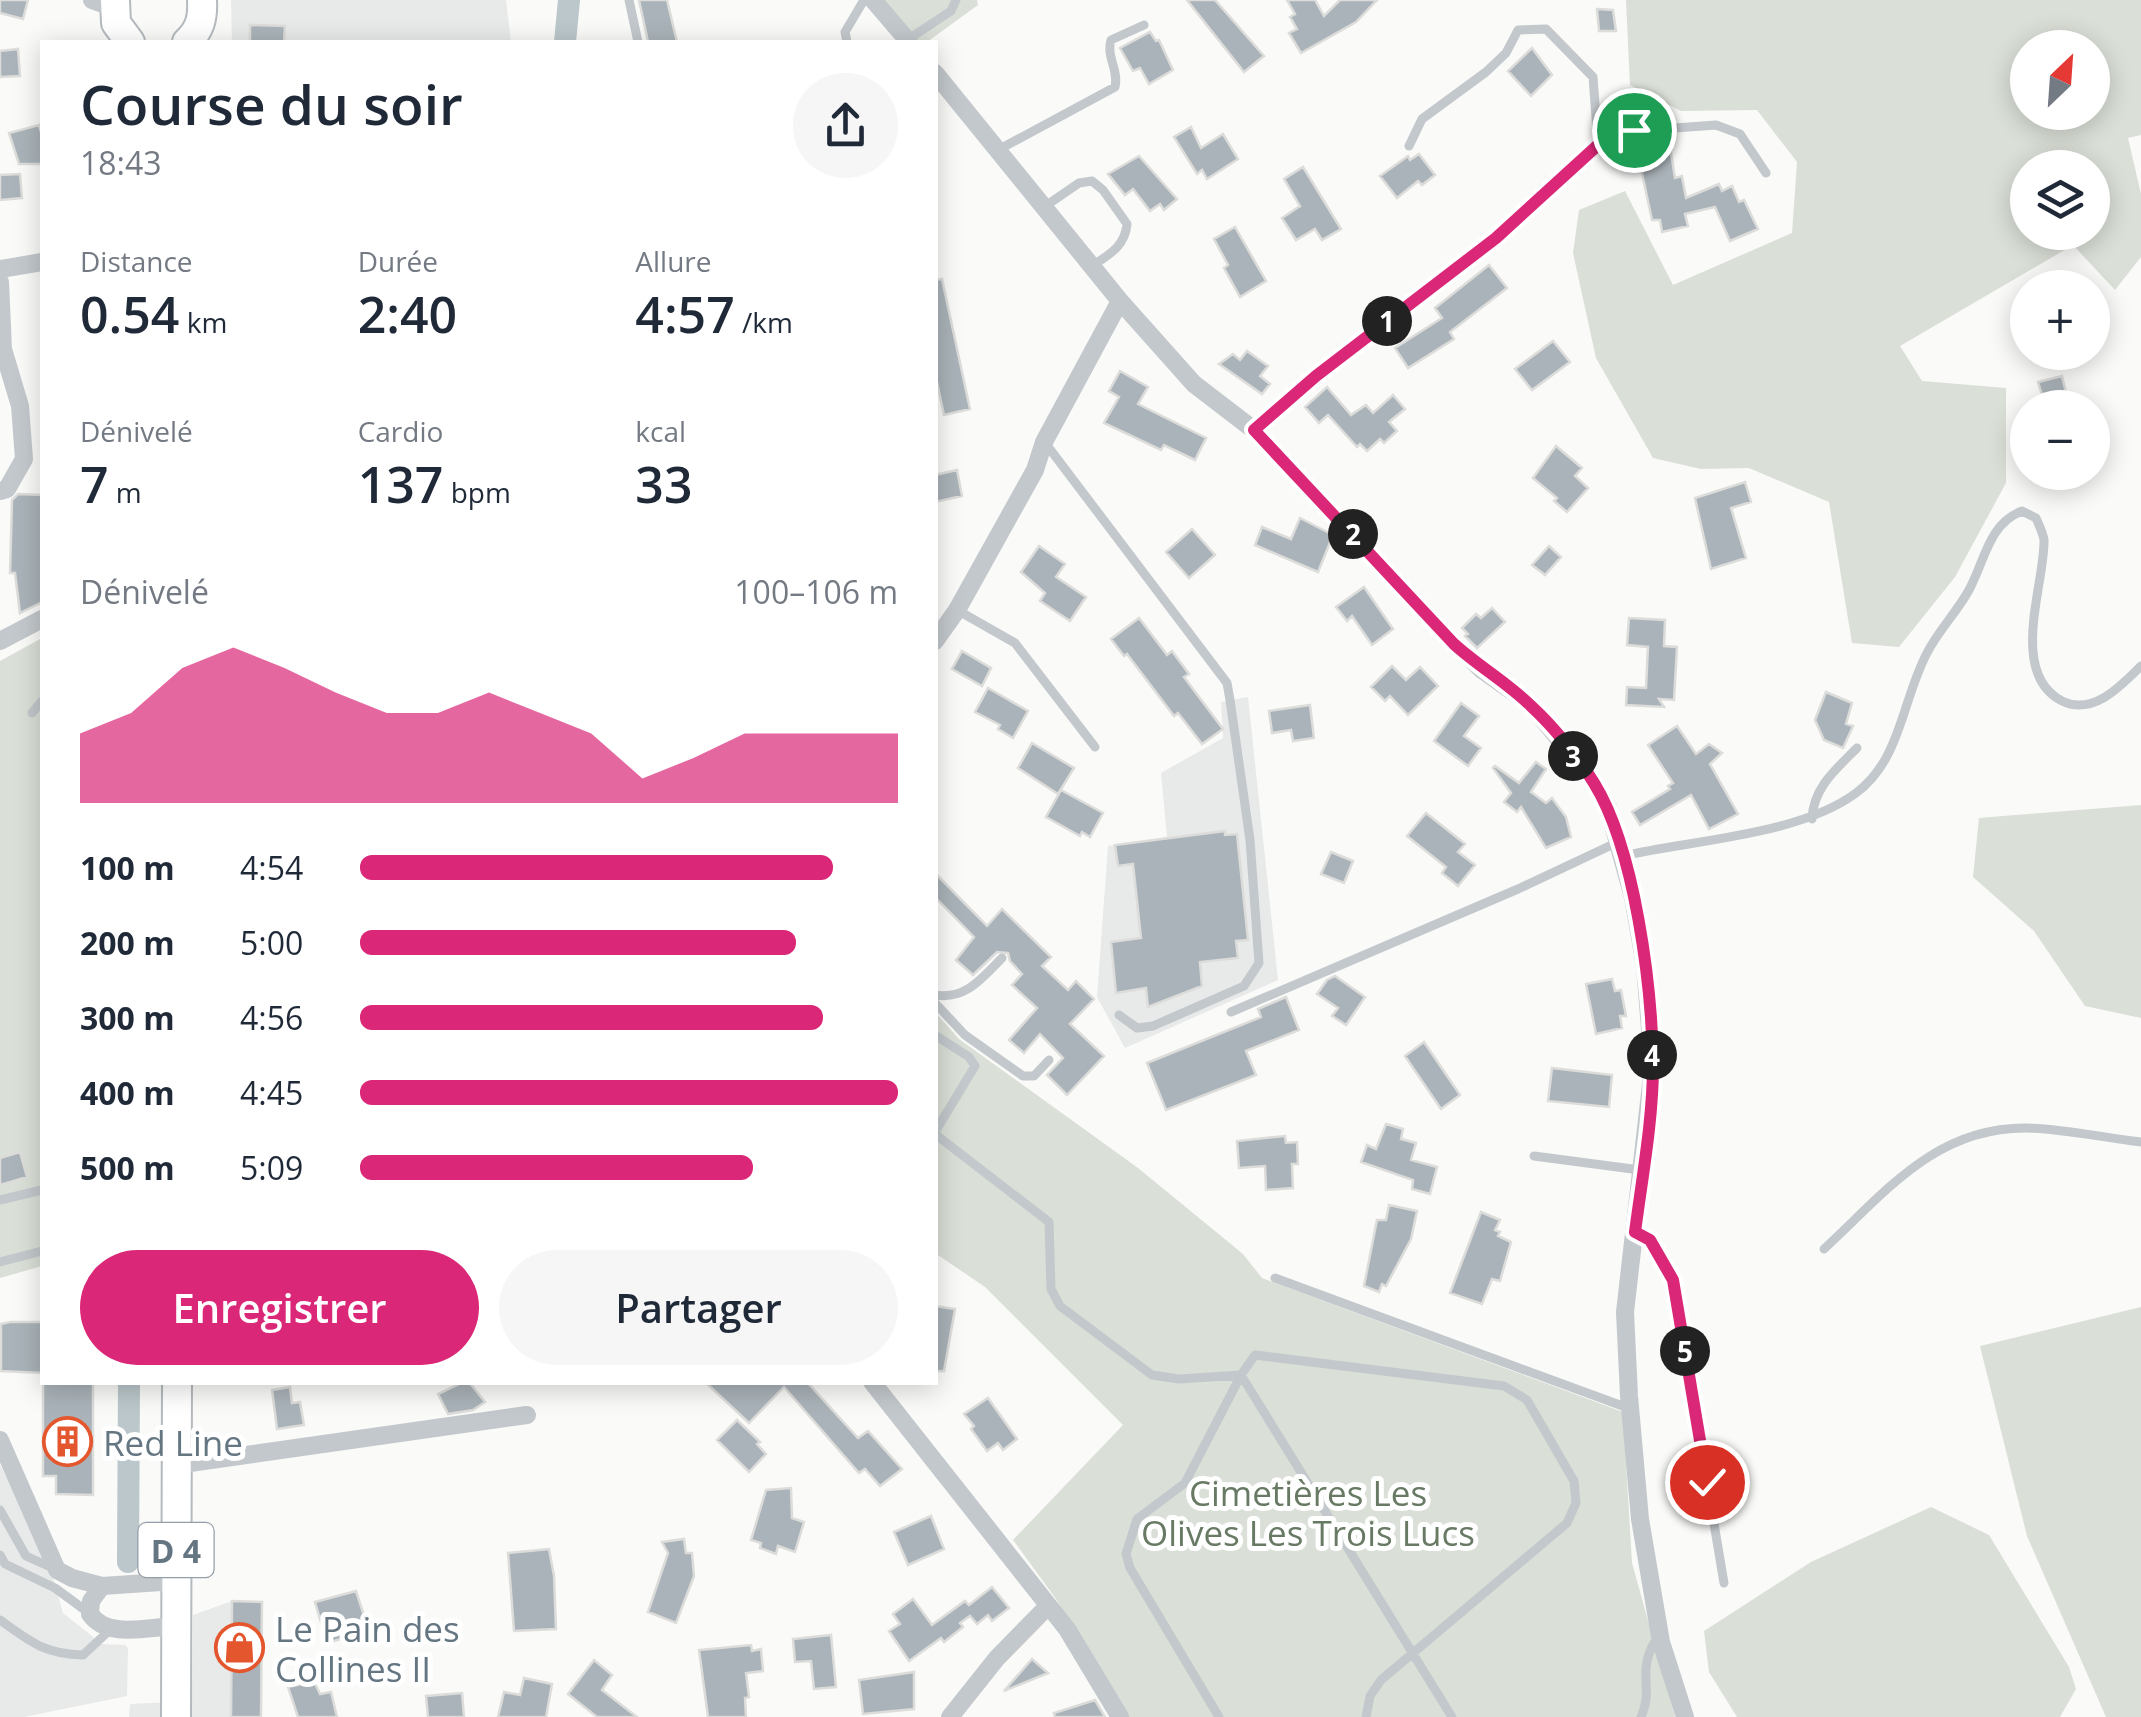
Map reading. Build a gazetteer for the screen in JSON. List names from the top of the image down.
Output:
{
  "streets": {
    "main road": ["D 4"]
  },
  "parks": ["Cimetières Les Olives Les Trois Lucs"],
  "places": {
    "building": ["Red Line"],
    "shop": ["Le Pain des Collines II"]
  },
  "north": "top right",
  "page": {
    "map_buttons": ["+", "−"],
    "heading": ["Course du soir", "18:43"],
    "stats": [
      ["Distance", "0.54 km"],
      ["Durée", "2:40"],
      ["Allure", "4:57 /km"],
      ["Dénivelé", "7 m"],
      ["Cardio", "137 bpm"],
      ["kcal", "33"]
    ],
    "pins": [
      "1",
      "2",
      "3",
      "4",
      "5"
    ],
    "chart": ["Dénivelé", "100–106 m"],
    "list": [
      {
        "name": "100 m",
        "note": "4:54"
      },
      {
        "name": "200 m",
        "note": "5:00"
      },
      {
        "name": "300 m",
        "note": "4:56"
      },
      {
        "name": "400 m",
        "note": "4:45"
      },
      {
        "name": "500 m",
        "note": "5:09"
      }
    ],
    "buttons": ["Enregistrer", "Partager"]
  }
}
